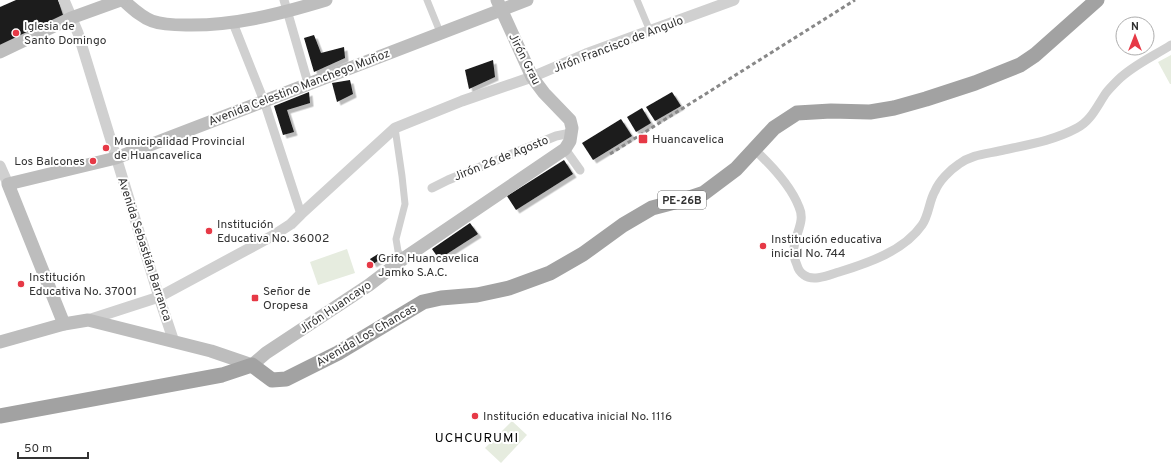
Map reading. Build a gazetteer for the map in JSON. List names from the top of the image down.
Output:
{
  "streets": {
    "highway": ["PE-26B", "Avenida Los Chancas"],
    "main road": ["Jirón Grau", "Avenida Celestino Manchego Muñoz", "Jirón Huancayo"],
    "street": ["Jirón Francisco de Angulo", "Jirón 26 de Agosto", "Avenida Sebastián Barranca"]
  },
  "crossings": [
    ["Jirón Francisco de Angulo", "Jirón Grau"],
    ["Jirón Francisco de Angulo", "PE-26B"],
    ["Jirón Francisco de Angulo", "Avenida Sebastián Barranca"],
    ["Jirón Grau", "Avenida Celestino Manchego Muñoz"],
    ["Jirón Grau", "Jirón 26 de Agosto"],
    ["Avenida Celestino Manchego Muñoz", "Avenida Sebastián Barranca"],
    ["PE-26B", "Avenida Sebastián Barranca"],
    ["PE-26B", "Jirón Huancayo"],
    ["PE-26B", "Avenida Los Chancas"],
    ["Jirón Huancayo", "Avenida Los Chancas"]
  ],
  "districts": ["UCHCURUMI"],
  "places": {
    "other": [
      "Iglesia de Santo Domingo",
      "Municipalidad Provincial de Huancavelica",
      "Los Balcones",
      "Institución Educativa No. 36002",
      "Institución educativa inicial No. 744",
      "Grifo Huancavelica Jamko S.A.C.",
      "Institución Educativa No. 37001",
      "Institución educativa inicial No. 1116"
    ],
    "transit": ["Huancavelica", "Señor de Oropesa"]
  },
  "scale_bar": "50 m",
  "north": "top"
}
